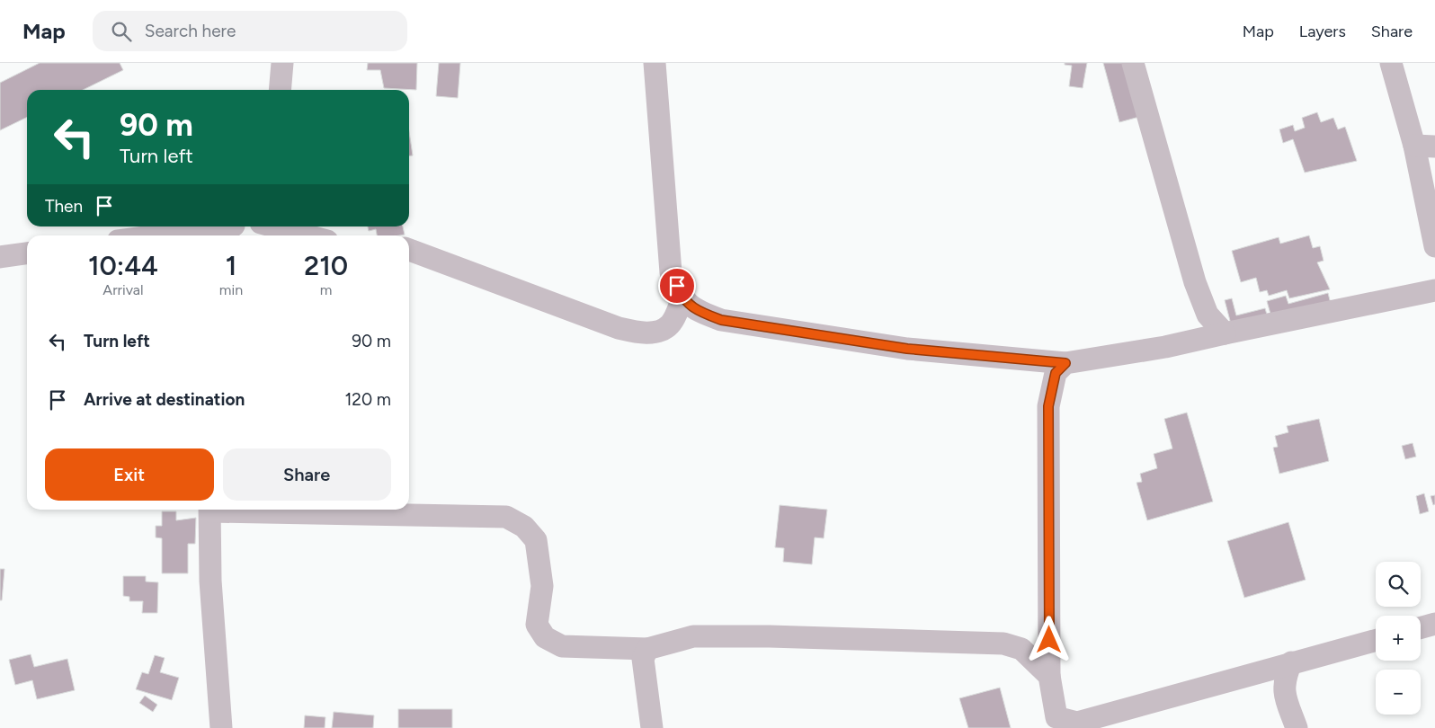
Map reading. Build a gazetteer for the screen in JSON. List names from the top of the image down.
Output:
{
  "page": {
    "header": "Map",
    "search": "Search here",
    "nav": ["Map", "Layers", "Share"],
    "turn": ["90 m", "Turn left"],
    "then": "Then",
    "eta": [
      "10:44",
      "Arrival",
      "1",
      "min",
      "210",
      "m"
    ],
    "list": [
      {
        "name": "Turn left",
        "value": "90 m"
      },
      {
        "name": "Arrive at destination",
        "value": "120 m"
      }
    ],
    "buttons": ["Exit", "Share"],
    "map_buttons": ["+", "−"]
  }
}
